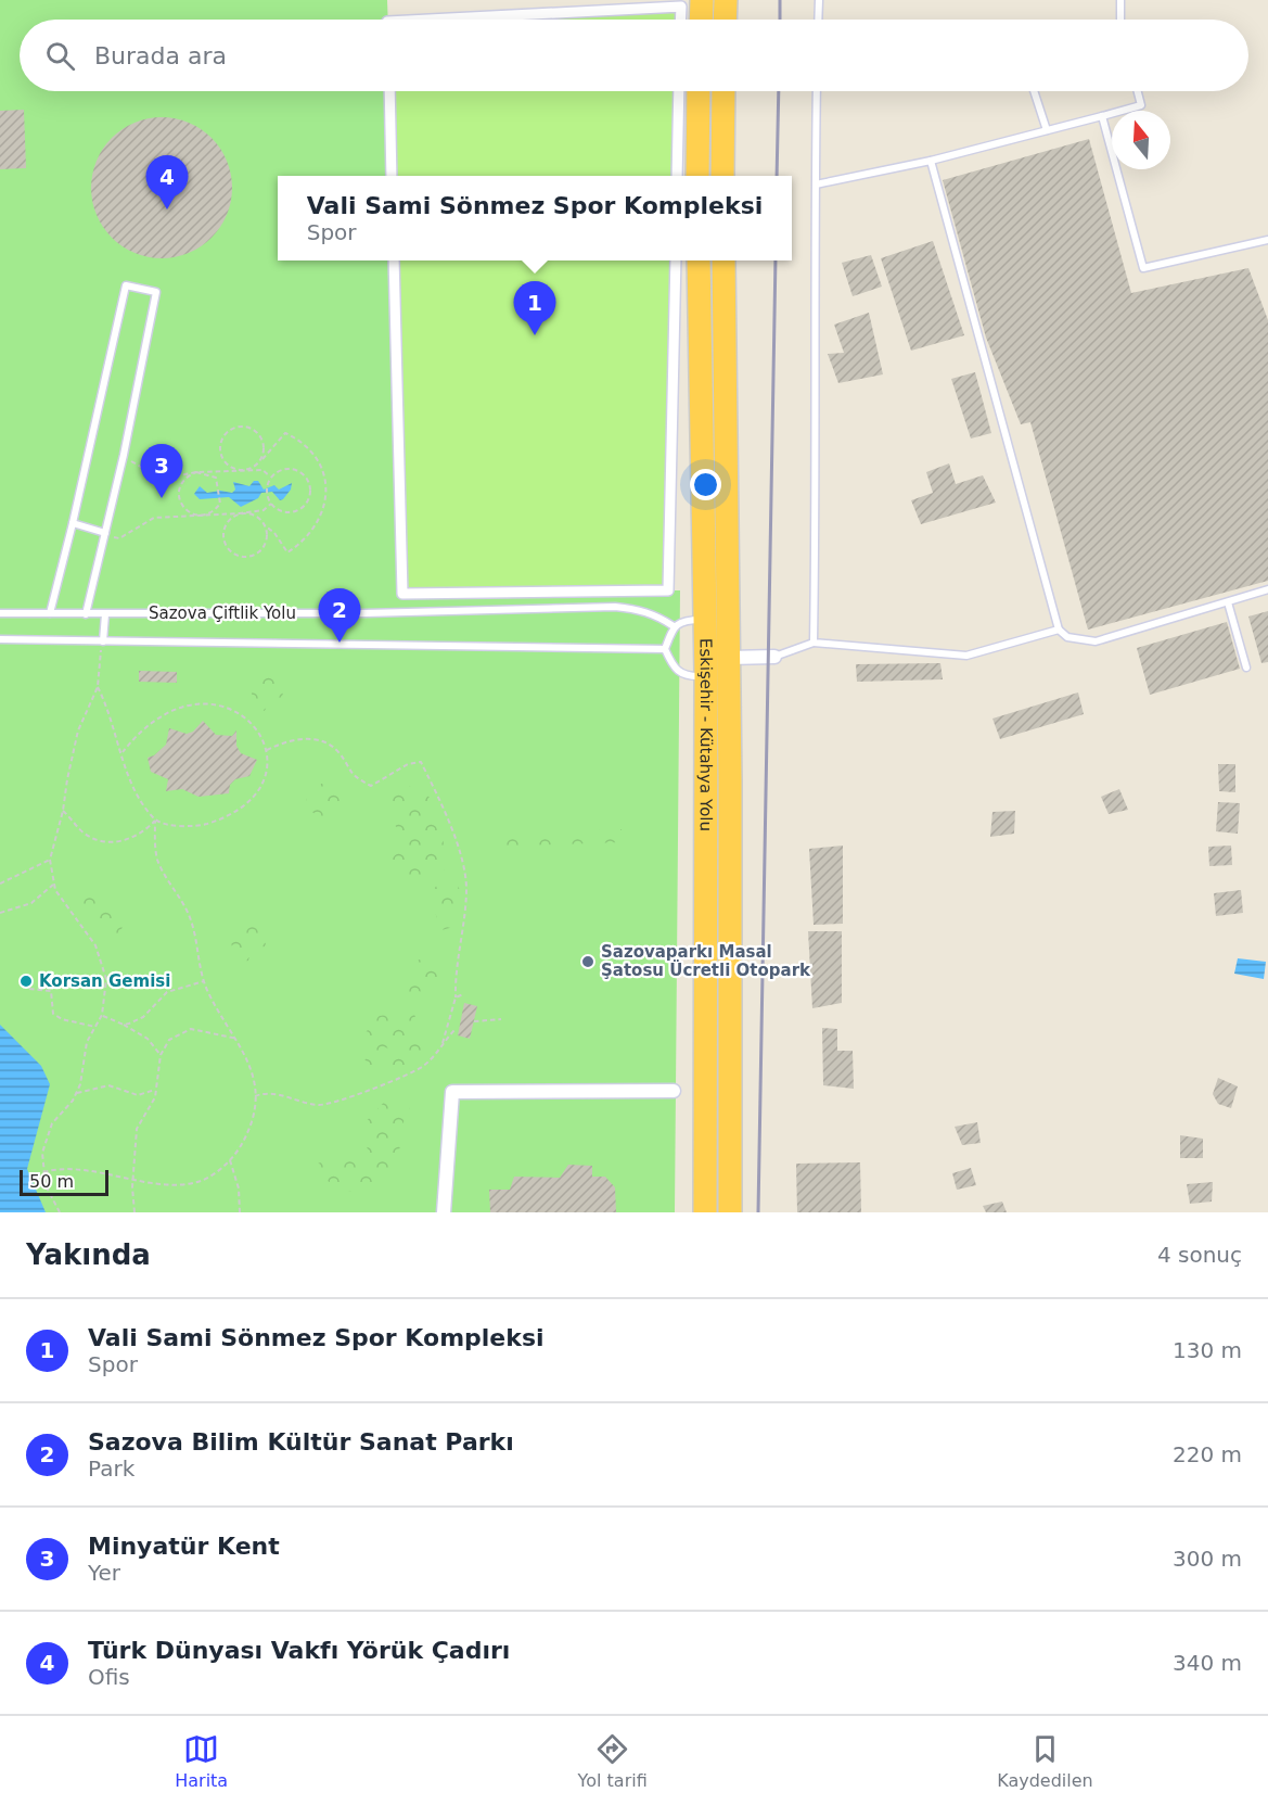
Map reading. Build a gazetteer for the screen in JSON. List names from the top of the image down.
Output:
{
  "streets": {
    "highway": ["Eskişehir - Kütahya Yolu"],
    "lane": ["Sazova Çiftlik Yolu"]
  },
  "places": ["Sazovaparkı Masal Şatosu Ücretli Otopark", "Korsan Gemisi"],
  "scale_bar": "50 m",
  "north": "top",
  "page": {
    "search": "Burada ara",
    "pins": [
      "4",
      "1",
      "3",
      "2"
    ],
    "popup": ["Vali Sami Sönmez Spor Kompleksi", "Spor"],
    "scale": "50 m",
    "heading": ["Yakında", "4 sonuç"],
    "list": [
      {
        "mark": "1",
        "name": "Vali Sami Sönmez Spor Kompleksi",
        "note": "Spor",
        "value": "130 m"
      },
      {
        "mark": "2",
        "name": "Sazova Bilim Kültür Sanat Parkı",
        "note": "Park",
        "value": "220 m"
      },
      {
        "mark": "3",
        "name": "Minyatür Kent",
        "note": "Yer",
        "value": "300 m"
      },
      {
        "mark": "4",
        "name": "Türk Dünyası Vakfı Yörük Çadırı",
        "note": "Ofis",
        "value": "340 m"
      }
    ],
    "nav": ["Harita", "Yol tarifi", "Kaydedilen"]
  }
}
